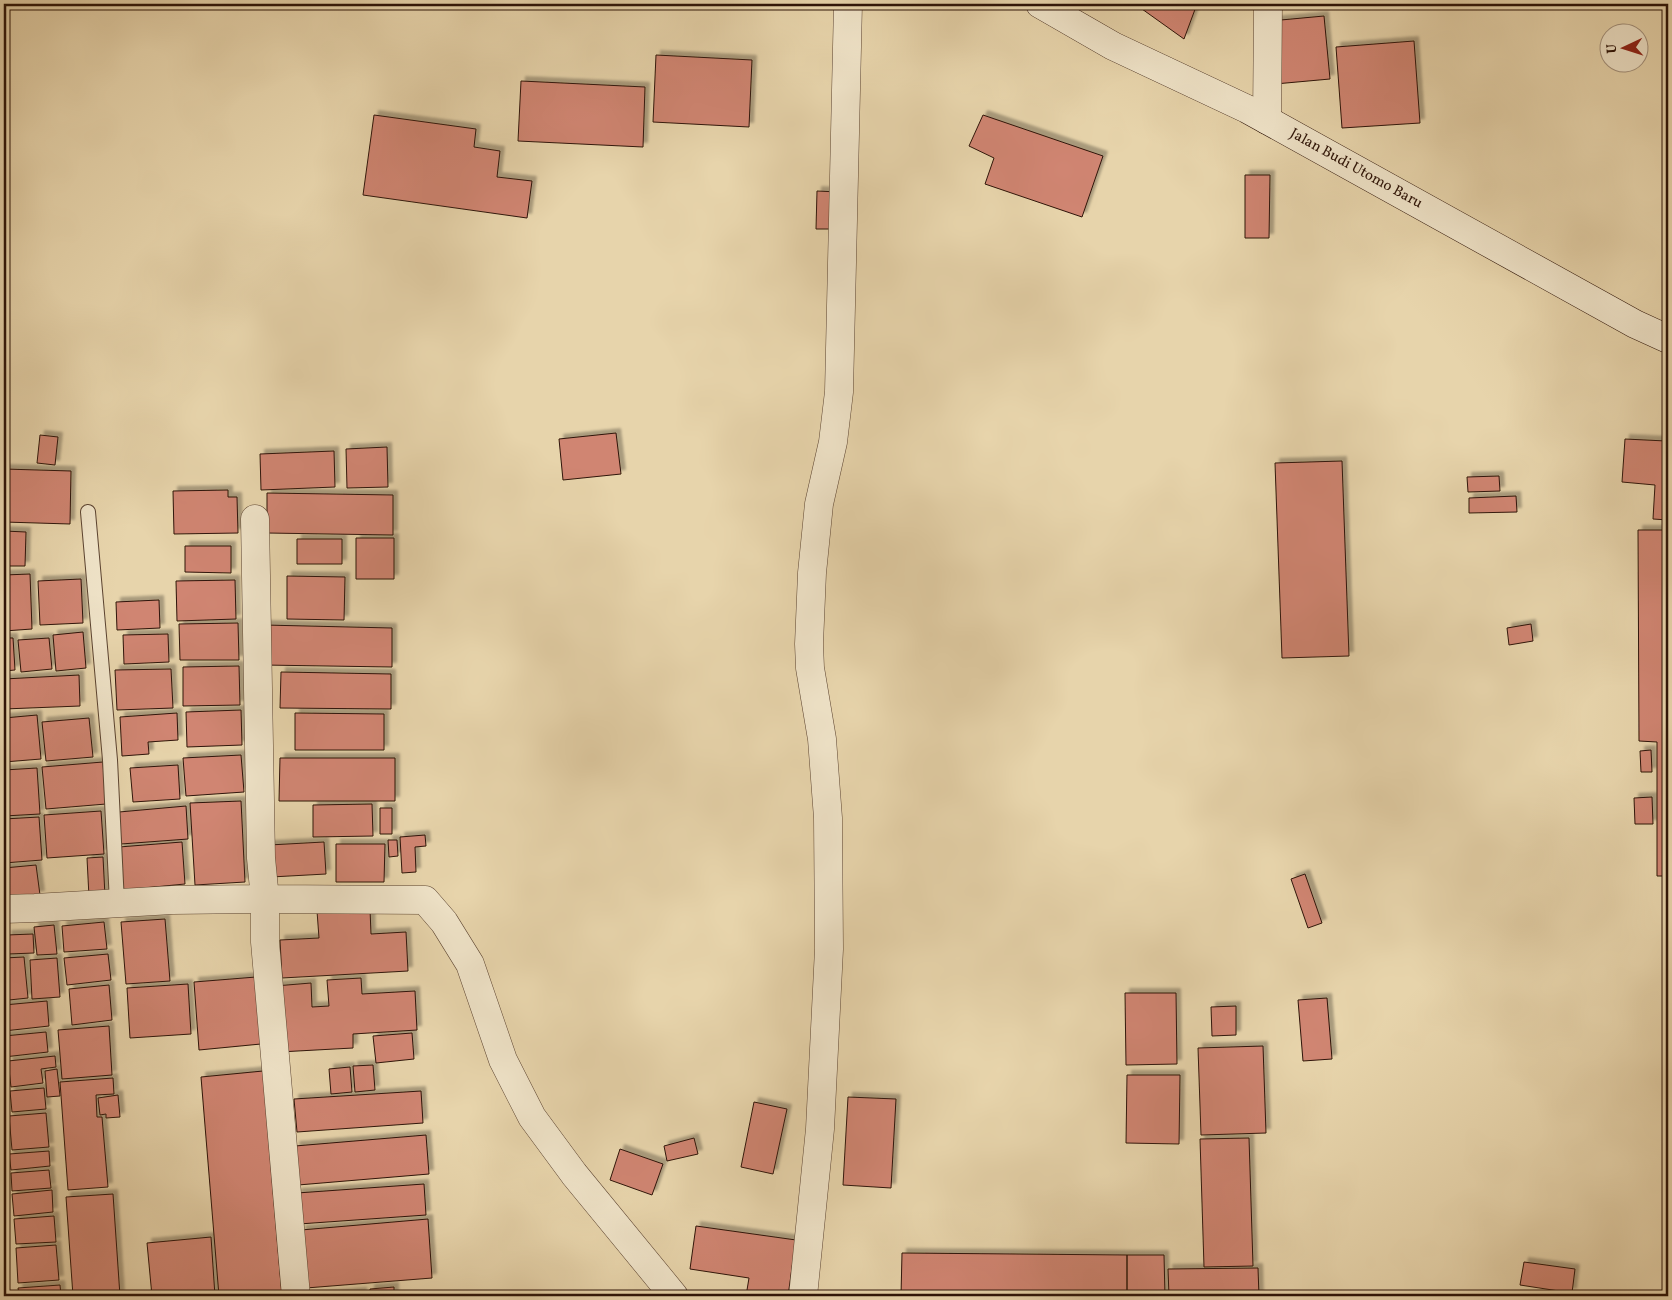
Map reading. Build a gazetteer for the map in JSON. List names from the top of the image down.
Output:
{
  "streets": {
    "street": ["Jalan Budi Utomo Baru"]
  },
  "north": "left"
}
